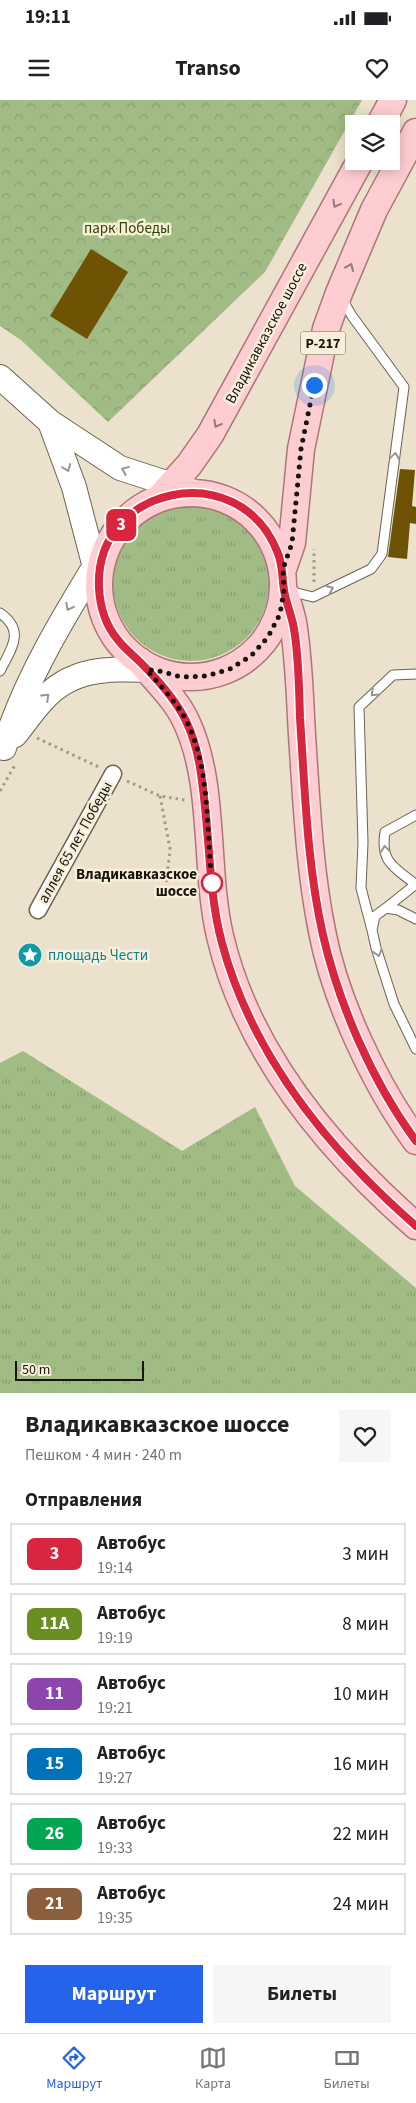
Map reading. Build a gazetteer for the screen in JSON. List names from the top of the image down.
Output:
{
  "streets": {
    "main road": ["Владикавказское шоссе", "Р-217"],
    "street": ["аллея 65 лет Победы"]
  },
  "crossings": [
    ["Владикавказское шоссе", "Р-217"]
  ],
  "parks": ["парк Победы"],
  "places": {
    "other": ["Владикавказское шоссе"],
    "place": ["площадь Чести"]
  },
  "lines": ["bus line 3"],
  "scale_bar": "50 m",
  "page": {
    "status": "19:11",
    "header": "Transo",
    "on_map": "3",
    "scale": "50 m",
    "heading": [
      ["Владикавказское шоссе", "Пешком · 4 мин · 240 m"],
      "Отправления"
    ],
    "list": [
      {
        "mark": "3",
        "name": "Автобус",
        "note": "19:14",
        "value": "3 мин"
      },
      {
        "mark": "11А",
        "name": "Автобус",
        "note": "19:19",
        "value": "8 мин"
      },
      {
        "mark": "11",
        "name": "Автобус",
        "note": "19:21",
        "value": "10 мин"
      },
      {
        "mark": "15",
        "name": "Автобус",
        "note": "19:27",
        "value": "16 мин"
      },
      {
        "mark": "26",
        "name": "Автобус",
        "note": "19:33",
        "value": "22 мин"
      },
      {
        "mark": "21",
        "name": "Автобус",
        "note": "19:35",
        "value": "24 мин"
      }
    ],
    "buttons": ["Маршрут", "Билеты"],
    "tabs": ["Маршрут", "Карта", "Билеты"]
  }
}
